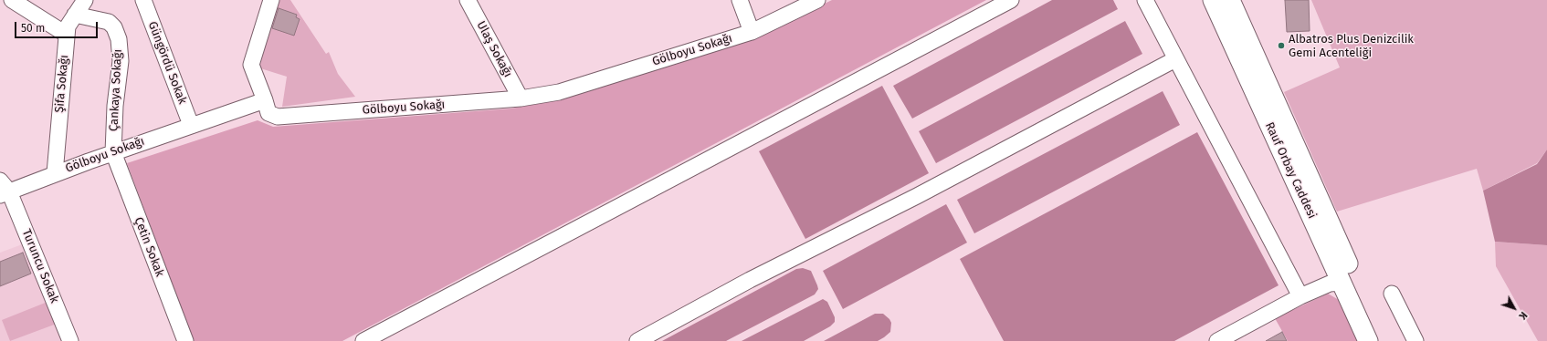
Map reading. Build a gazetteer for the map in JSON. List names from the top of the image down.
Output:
{
  "streets": {
    "main road": ["Rauf Orbay Caddesi"],
    "street": [
      "Ulaş Sokağı",
      "Gölboyu Sokağı",
      "Güngördü Sokak",
      "Şifa Sokağı",
      "Çankaya Sokağı",
      "Çetin Sokak",
      "Turuncu Sokak"
    ]
  },
  "crossings": [
    ["Ulaş Sokağı", "Gölboyu Sokağı"],
    ["Gölboyu Sokağı", "Güngördü Sokak"],
    ["Gölboyu Sokağı", "Şifa Sokağı"],
    ["Gölboyu Sokağı", "Çankaya Sokağı"],
    ["Gölboyu Sokağı", "Çetin Sokak"],
    ["Gölboyu Sokağı", "Turuncu Sokak"],
    ["Şifa Sokağı", "Çankaya Sokağı"],
    ["Çankaya Sokağı", "Çetin Sokak"]
  ],
  "places": ["Albatros Plus Denizcilik Gemi Acenteliği"],
  "scale_bar": "50 m",
  "north": "bottom right"
}
